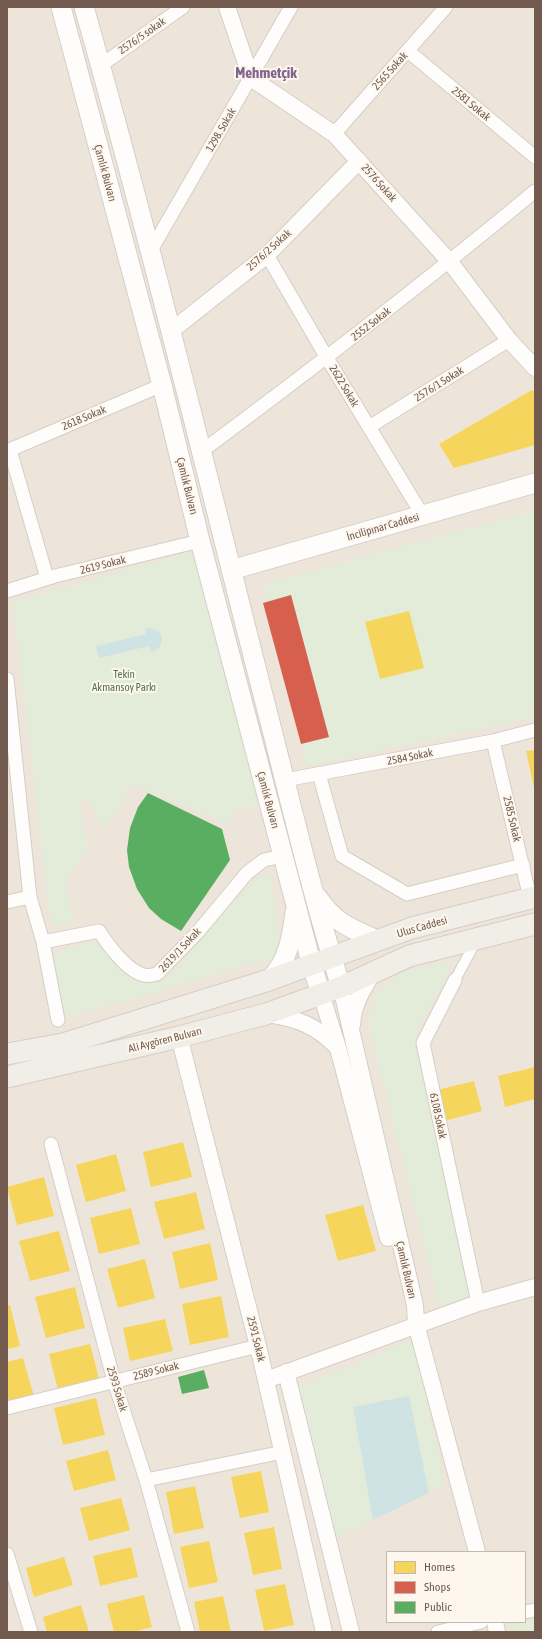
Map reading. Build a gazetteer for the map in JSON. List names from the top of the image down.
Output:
{
  "streets": {
    "main road": [
      "Çamlık Bulvarı",
      "İncilipınar Caddesi",
      "Ulus Caddesi",
      "Ali Aygören Bulvarı"
    ],
    "street": [
      "2576/5 sokak",
      "2565 Sokak",
      "2581 Sokak",
      "1298. Sokak",
      "2576 Sokak",
      "2576/2 Sokak",
      "2552 Sokak",
      "2576/1 Sokak",
      "2622 Sokak",
      "2618 Sokak",
      "2619 Sokak",
      "2584 Sokak",
      "2585 Sokak",
      "2619/1 Sokak",
      "6108 Sokak",
      "2591 Sokak",
      "2589 Sokak",
      "2593 Sokak"
    ]
  },
  "crossings": [
    ["2576/5 sokak", "Çamlık Bulvarı"],
    ["2565 Sokak", "2581 Sokak"],
    ["2565 Sokak", "2576 Sokak"],
    ["1298. Sokak", "Çamlık Bulvarı"],
    ["1298. Sokak", "2576 Sokak"],
    ["Çamlık Bulvarı", "2576/2 Sokak"],
    ["Çamlık Bulvarı", "2552 Sokak"],
    ["Çamlık Bulvarı", "2618 Sokak"],
    ["Çamlık Bulvarı", "İncilipınar Caddesi"],
    ["Çamlık Bulvarı", "2619 Sokak"],
    ["Çamlık Bulvarı", "2584 Sokak"],
    ["Çamlık Bulvarı", "Ulus Caddesi"],
    ["Çamlık Bulvarı", "2619/1 Sokak"],
    ["Çamlık Bulvarı", "Ali Aygören Bulvarı"],
    ["2576 Sokak", "2576/2 Sokak"],
    ["2576 Sokak", "2552 Sokak"],
    ["2576 Sokak", "2576/1 Sokak"],
    ["2576/2 Sokak", "2622 Sokak"],
    ["2552 Sokak", "2622 Sokak"],
    ["2576/1 Sokak", "2622 Sokak"],
    ["2622 Sokak", "İncilipınar Caddesi"],
    ["2584 Sokak", "2585 Sokak"],
    ["2585 Sokak", "Ulus Caddesi"],
    ["2591 Sokak", "2589 Sokak"],
    ["2589 Sokak", "2593 Sokak"]
  ],
  "districts": ["Mehmetçik"],
  "parks": ["Tekin Akmansoy Parkı"],
  "legend": ["Homes", "Shops", "Public"]
}
